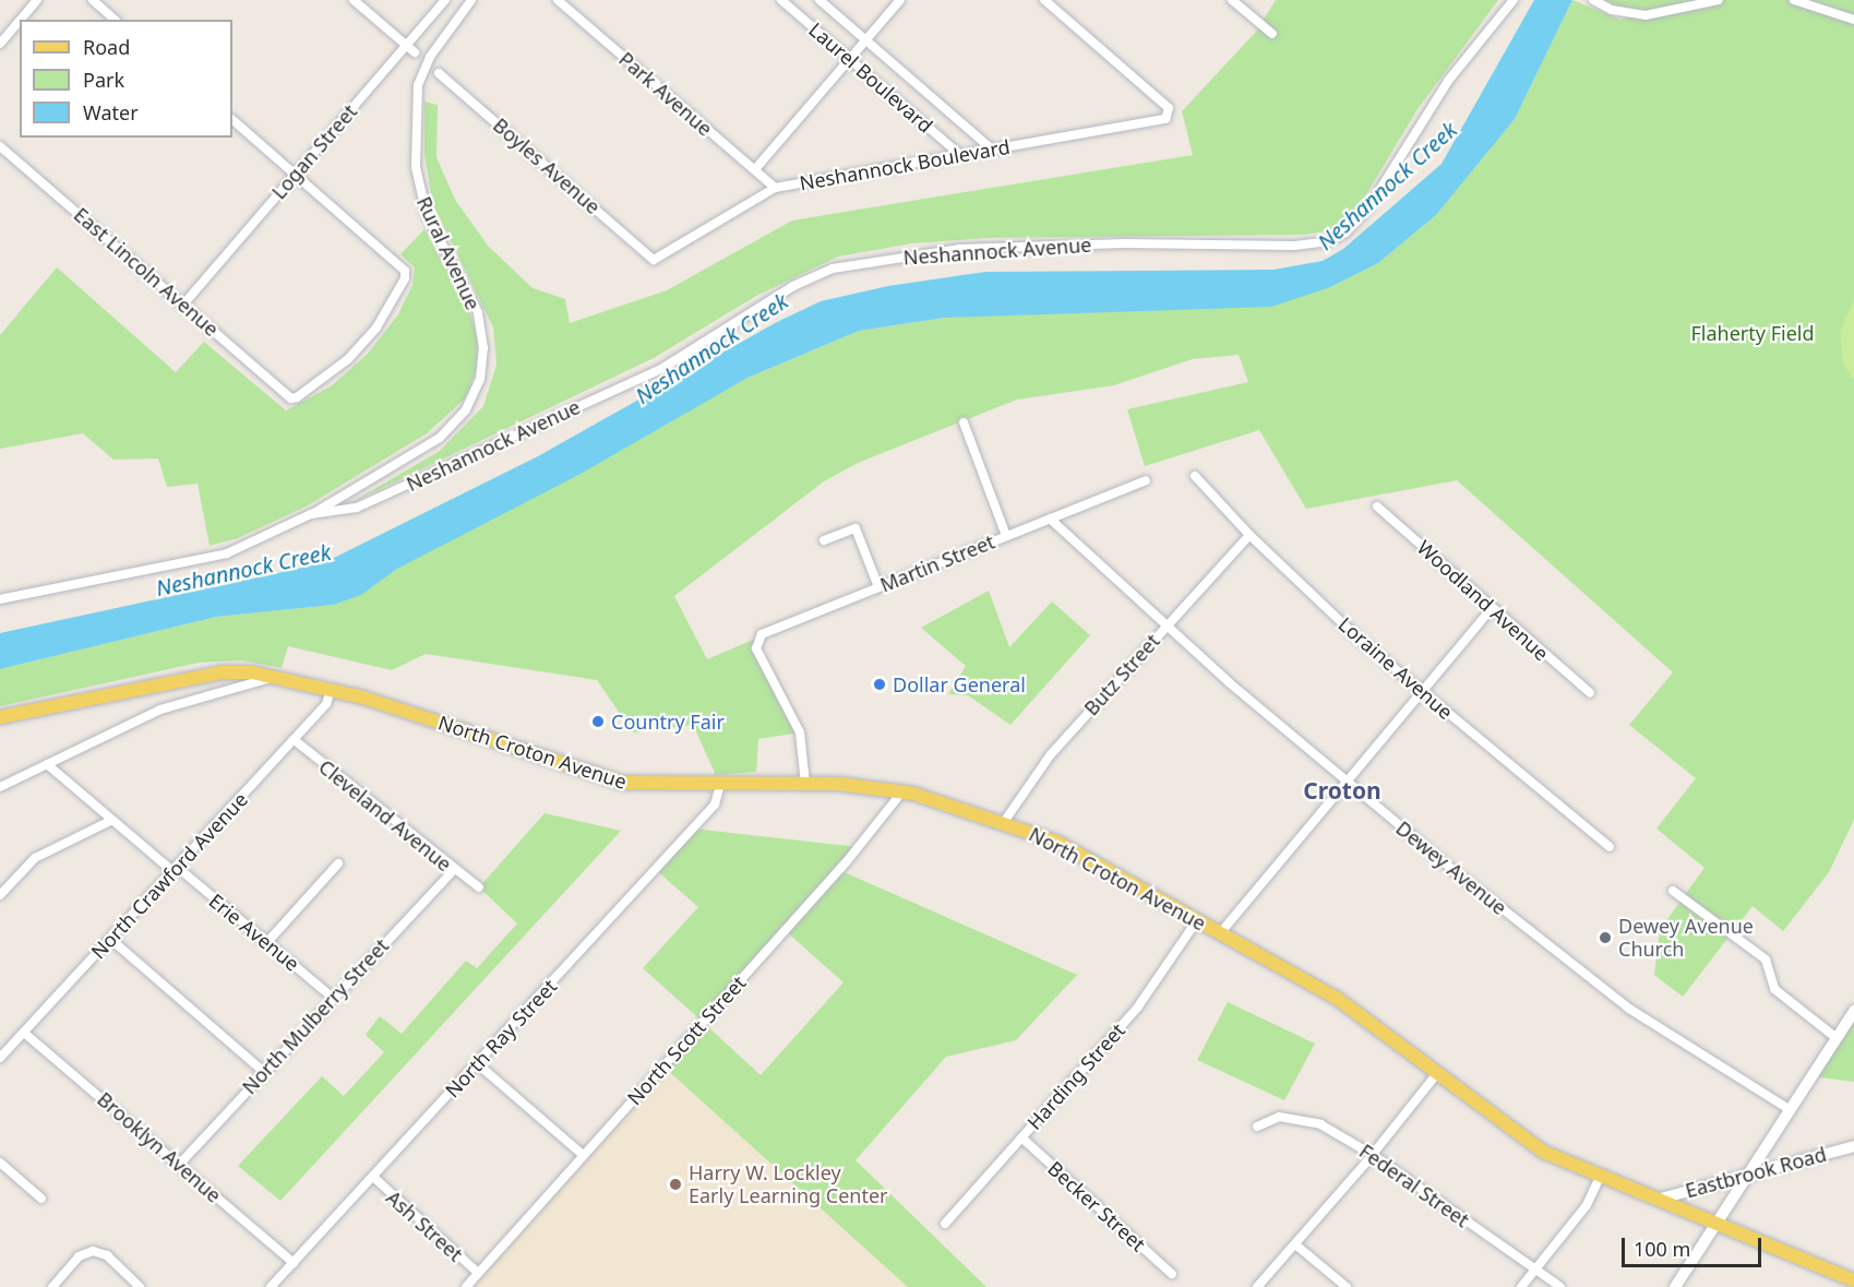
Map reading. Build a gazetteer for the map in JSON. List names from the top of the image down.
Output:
{
  "streets": {
    "main road": ["North Croton Avenue"],
    "street": [
      "Laurel Boulevard",
      "Park Avenue",
      "Logan Street",
      "Neshannock Boulevard",
      "Boyles Avenue",
      "Neshannock Avenue",
      "Rural Avenue",
      "East Lincoln Avenue",
      "Martin Street",
      "Woodland Avenue",
      "Loraine Avenue",
      "Butz Street",
      "Cleveland Avenue",
      "Dewey Avenue",
      "North Crawford Avenue",
      "Erie Avenue",
      "North Mulberry Street",
      "North Ray Street",
      "North Scott Street",
      "Harding Street",
      "Brooklyn Avenue",
      "Eastbrook Road",
      "Federal Street",
      "Becker Street",
      "Ash Street"
    ]
  },
  "crossings": [
    ["Laurel Boulevard", "Neshannock Boulevard"],
    ["Park Avenue", "Neshannock Boulevard"],
    ["Logan Street", "East Lincoln Avenue"],
    ["Neshannock Boulevard", "Boyles Avenue"],
    ["Neshannock Avenue", "Rural Avenue"],
    ["Martin Street", "North Croton Avenue"],
    ["Martin Street", "Dewey Avenue"],
    ["Loraine Avenue", "Butz Street"],
    ["Butz Street", "North Croton Avenue"],
    ["Butz Street", "Dewey Avenue"],
    ["North Croton Avenue", "North Crawford Avenue"],
    ["North Croton Avenue", "North Ray Street"],
    ["North Croton Avenue", "North Scott Street"],
    ["North Croton Avenue", "Harding Street"],
    ["North Croton Avenue", "Eastbrook Road"],
    ["Cleveland Avenue", "North Crawford Avenue"],
    ["Cleveland Avenue", "North Mulberry Street"],
    ["North Crawford Avenue", "Erie Avenue"],
    ["North Crawford Avenue", "Brooklyn Avenue"],
    ["Erie Avenue", "North Mulberry Street"],
    ["North Mulberry Street", "Brooklyn Avenue"],
    ["North Ray Street", "Brooklyn Avenue"],
    ["North Ray Street", "Ash Street"],
    ["North Scott Street", "Ash Street"],
    ["Harding Street", "Becker Street"]
  ],
  "districts": ["Croton"],
  "water": ["Neshannock Creek"],
  "parks": ["Flaherty Field"],
  "places": [
    "Dollar General",
    "Country Fair",
    "Dewey Avenue Church",
    "Harry W. Lockley Early Learning Center"
  ],
  "legend": ["Road", "Park", "Water"],
  "scale_bar": "100 m"
}
